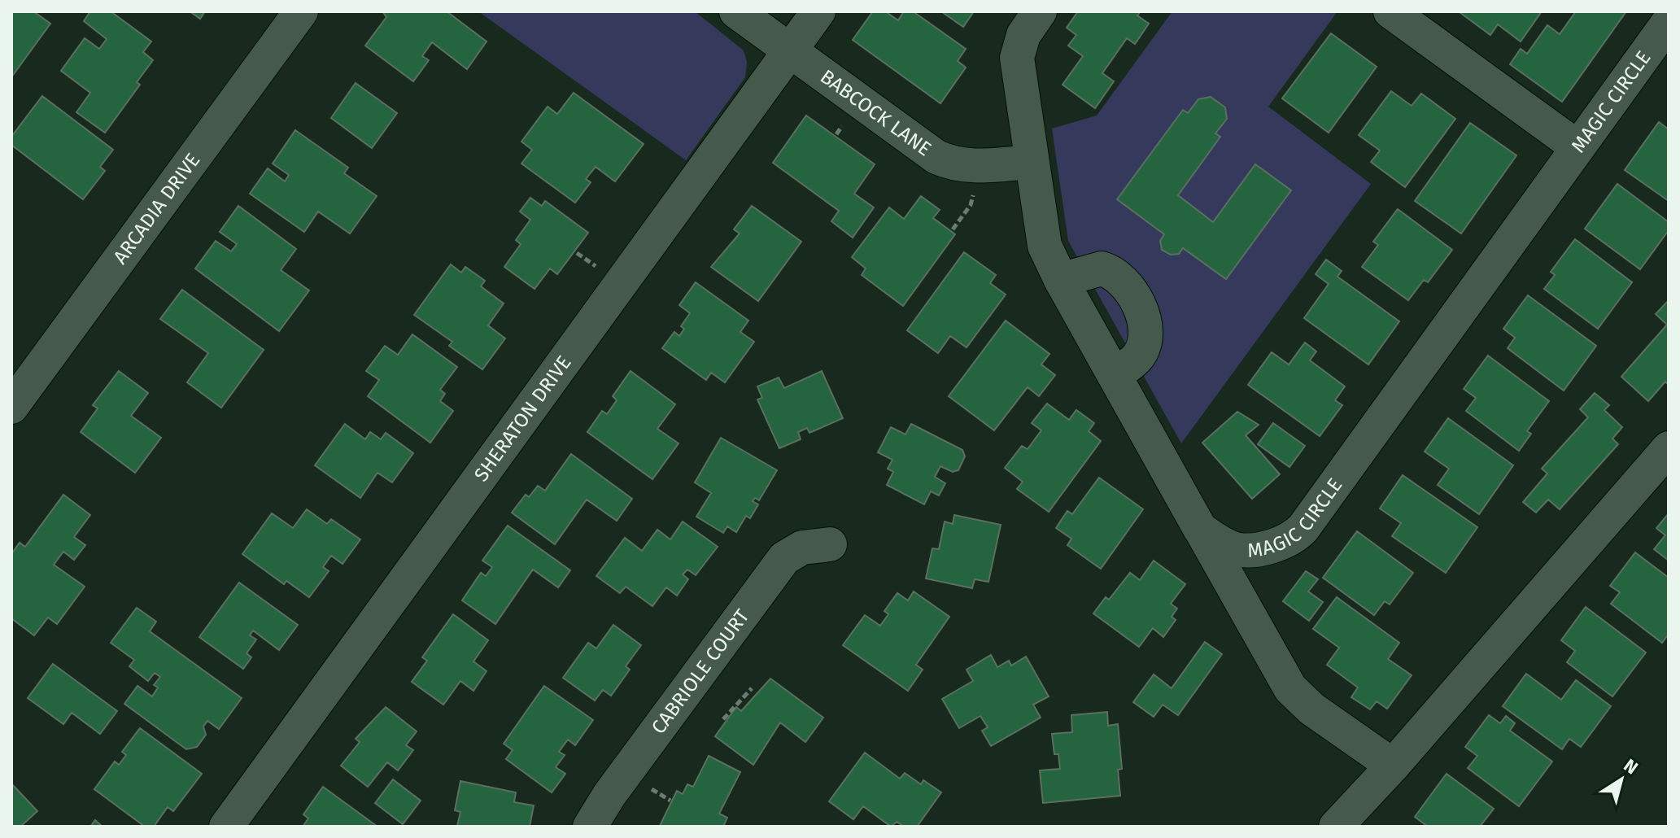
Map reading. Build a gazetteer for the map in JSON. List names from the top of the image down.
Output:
{
  "streets": {
    "street": [
      "MAGIC CIRCLE",
      "BABCOCK LANE",
      "ARCADIA DRIVE",
      "SHERATON DRIVE",
      "CABRIOLE COURT"
    ]
  },
  "crossings": [
    ["MAGIC CIRCLE", "BABCOCK LANE"],
    ["BABCOCK LANE", "SHERATON DRIVE"]
  ],
  "north": "top right"
}
